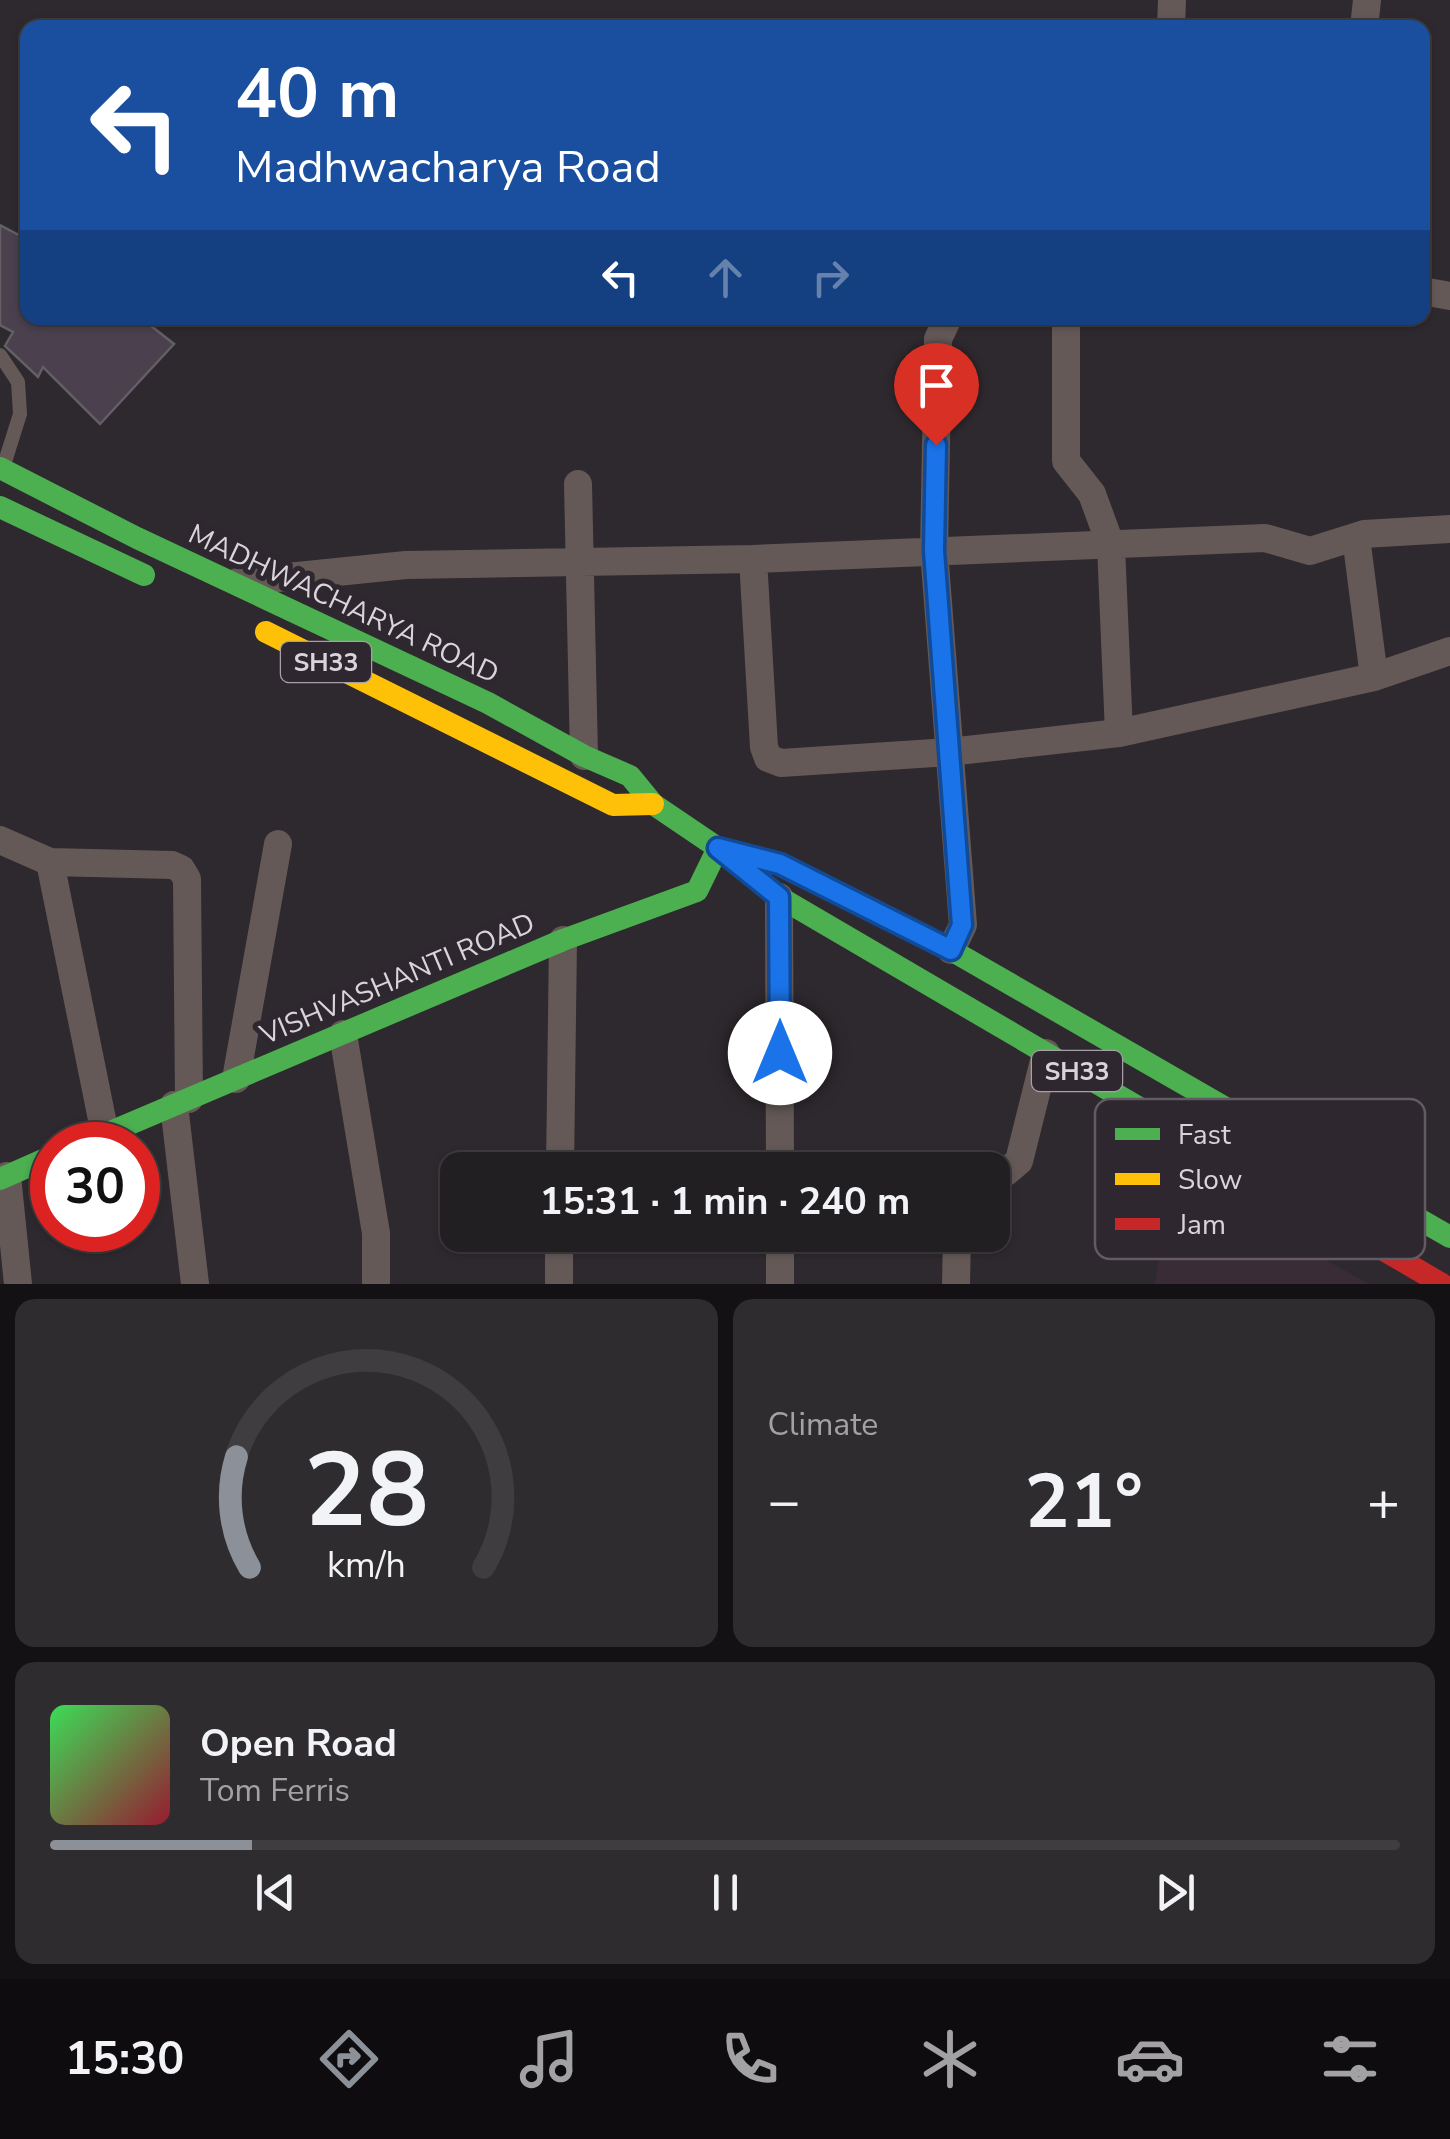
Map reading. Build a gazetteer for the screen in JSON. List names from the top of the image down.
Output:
{
  "streets": {
    "main road": ["MADHWACHARYA ROAD", "SH33", "VISHVASHANTI ROAD"]
  },
  "crossings": [
    ["MADHWACHARYA ROAD", "VISHVASHANTI ROAD"]
  ],
  "legend": ["Fast", "Slow", "Jam"],
  "page": {
    "turn": ["40 m", "Madhwacharya Road"],
    "limit": "30",
    "trip": "15:31 · 1 min · 240 m",
    "tile": "Climate",
    "heat": ["−", "21°", "+"],
    "song": ["Open Road", "Tom Ferris"],
    "tabs": "15:30",
    "gauge": ["28", "km/h"]
  }
}
